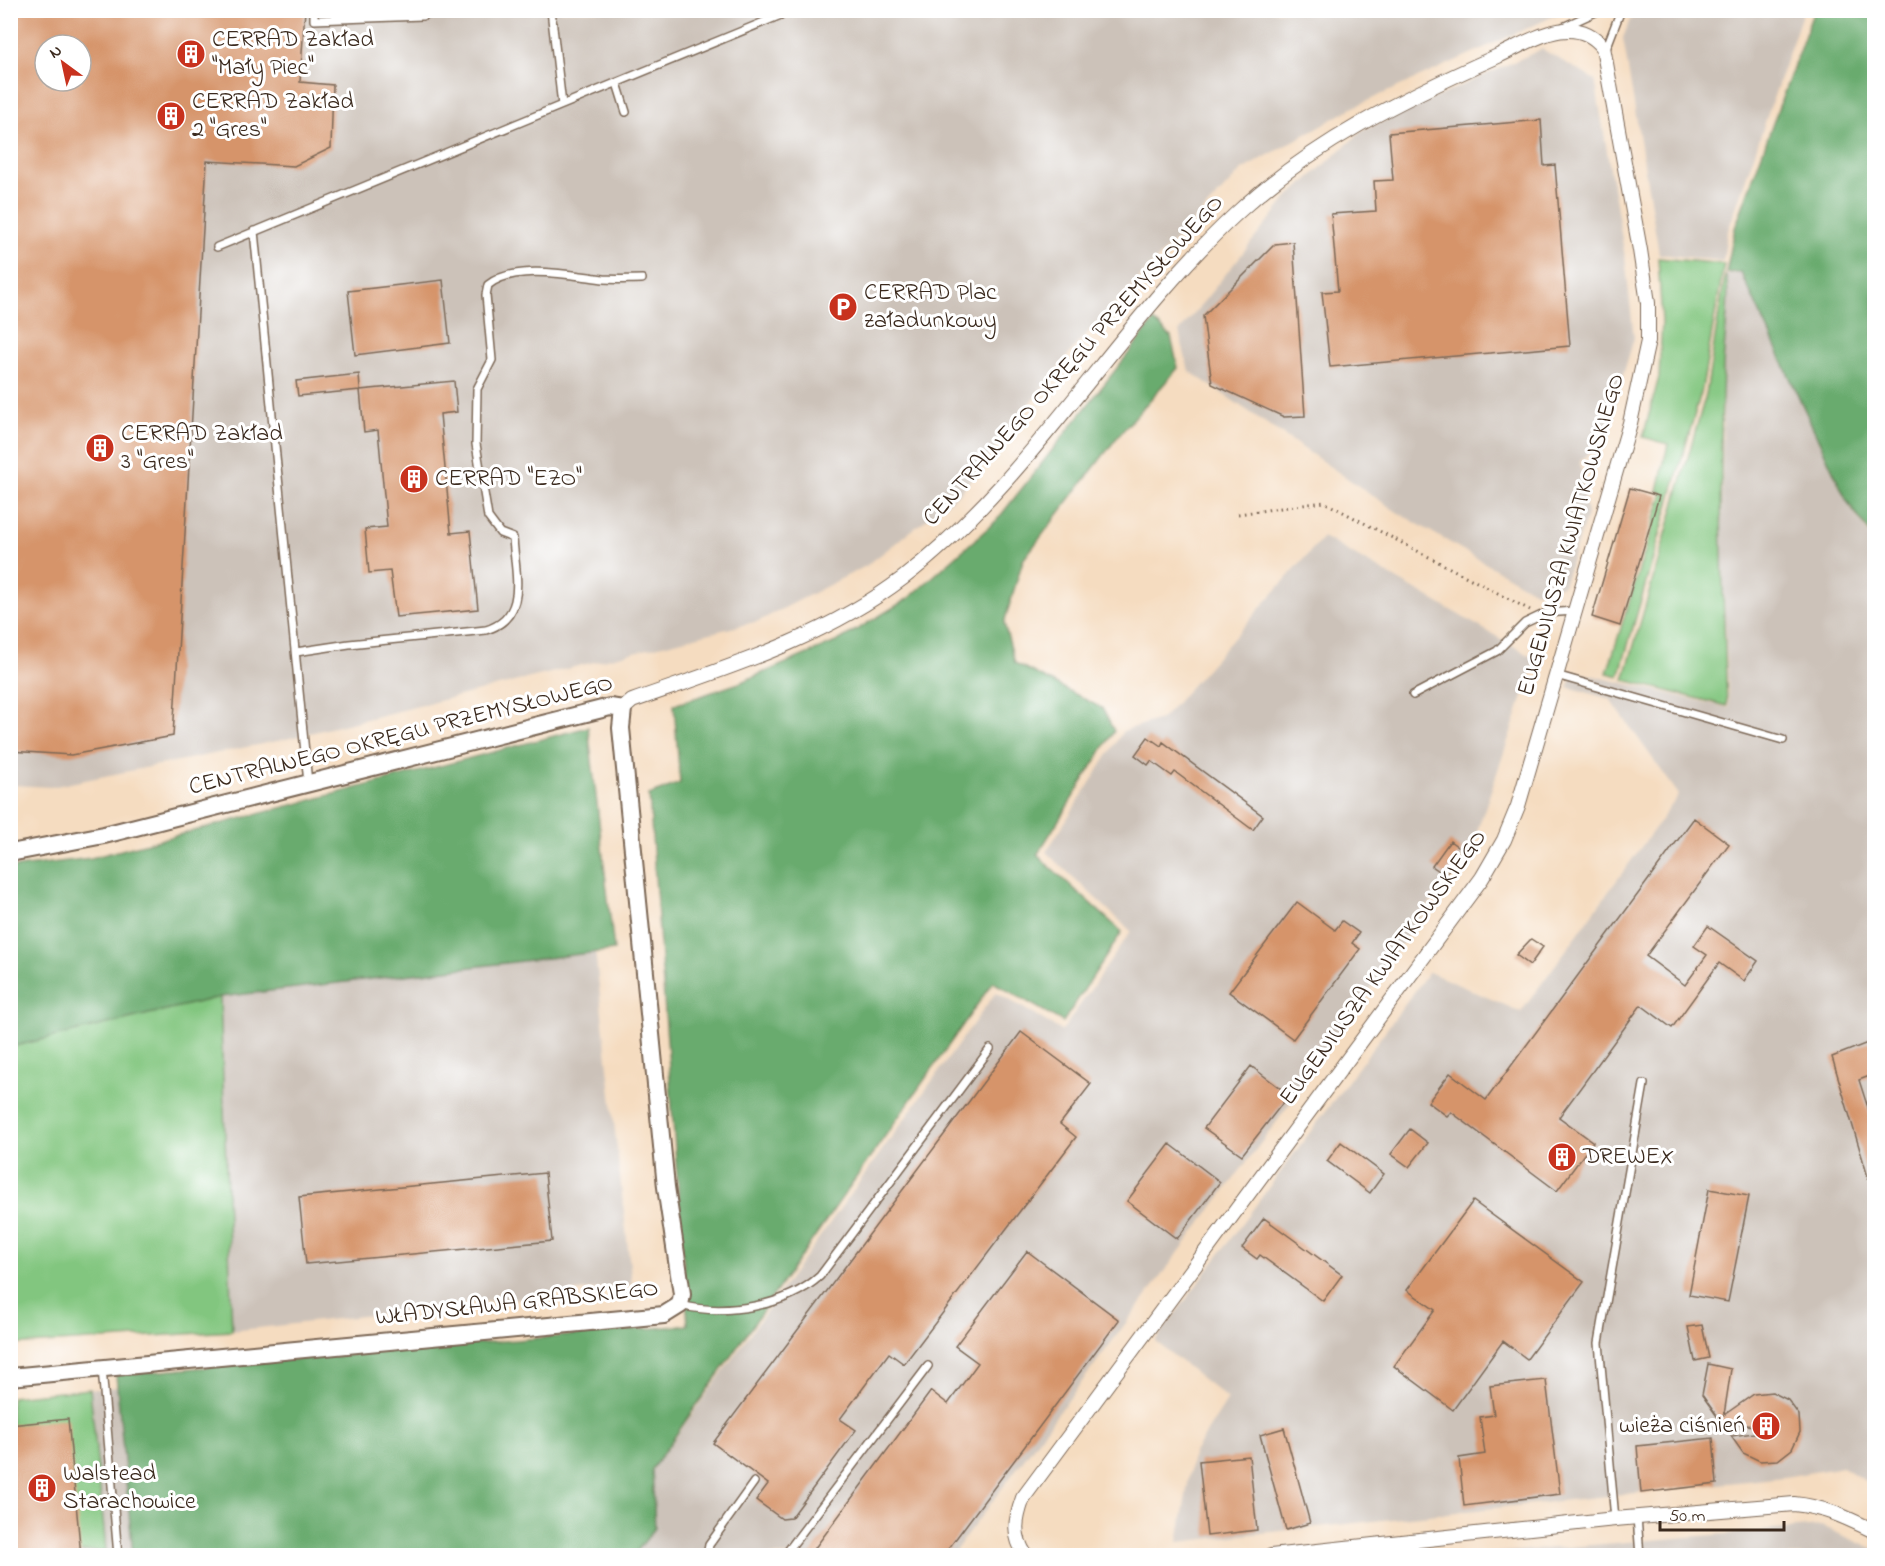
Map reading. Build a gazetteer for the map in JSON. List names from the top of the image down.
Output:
{
  "streets": {
    "street": ["CENTRALNEGO OKRĘGU PRZEMYSŁOWEGO", "EUGENIUSZA KWIATKOWSKIEGO", "WŁADYSŁAWA GRABSKIEGO"]
  },
  "crossings": [
    ["CENTRALNEGO OKRĘGU PRZEMYSŁOWEGO", "EUGENIUSZA KWIATKOWSKIEGO"],
    ["CENTRALNEGO OKRĘGU PRZEMYSŁOWEGO", "WŁADYSŁAWA GRABSKIEGO"]
  ],
  "places": {
    "building": [
      "CERRAD Zakład \"Mały Piec\"",
      "CERRAD Zakład 2 \"Gres\"",
      "CERRAD Zakład 3 \"Gres\"",
      "CERRAD \"EZO\"",
      "DREWEX",
      "wieża ciśnień",
      "Walstead Starachowice"
    ],
    "parking": ["CERRAD Plac załadunkowy"]
  },
  "scale_bar": "50 m",
  "north": "top left"
}
